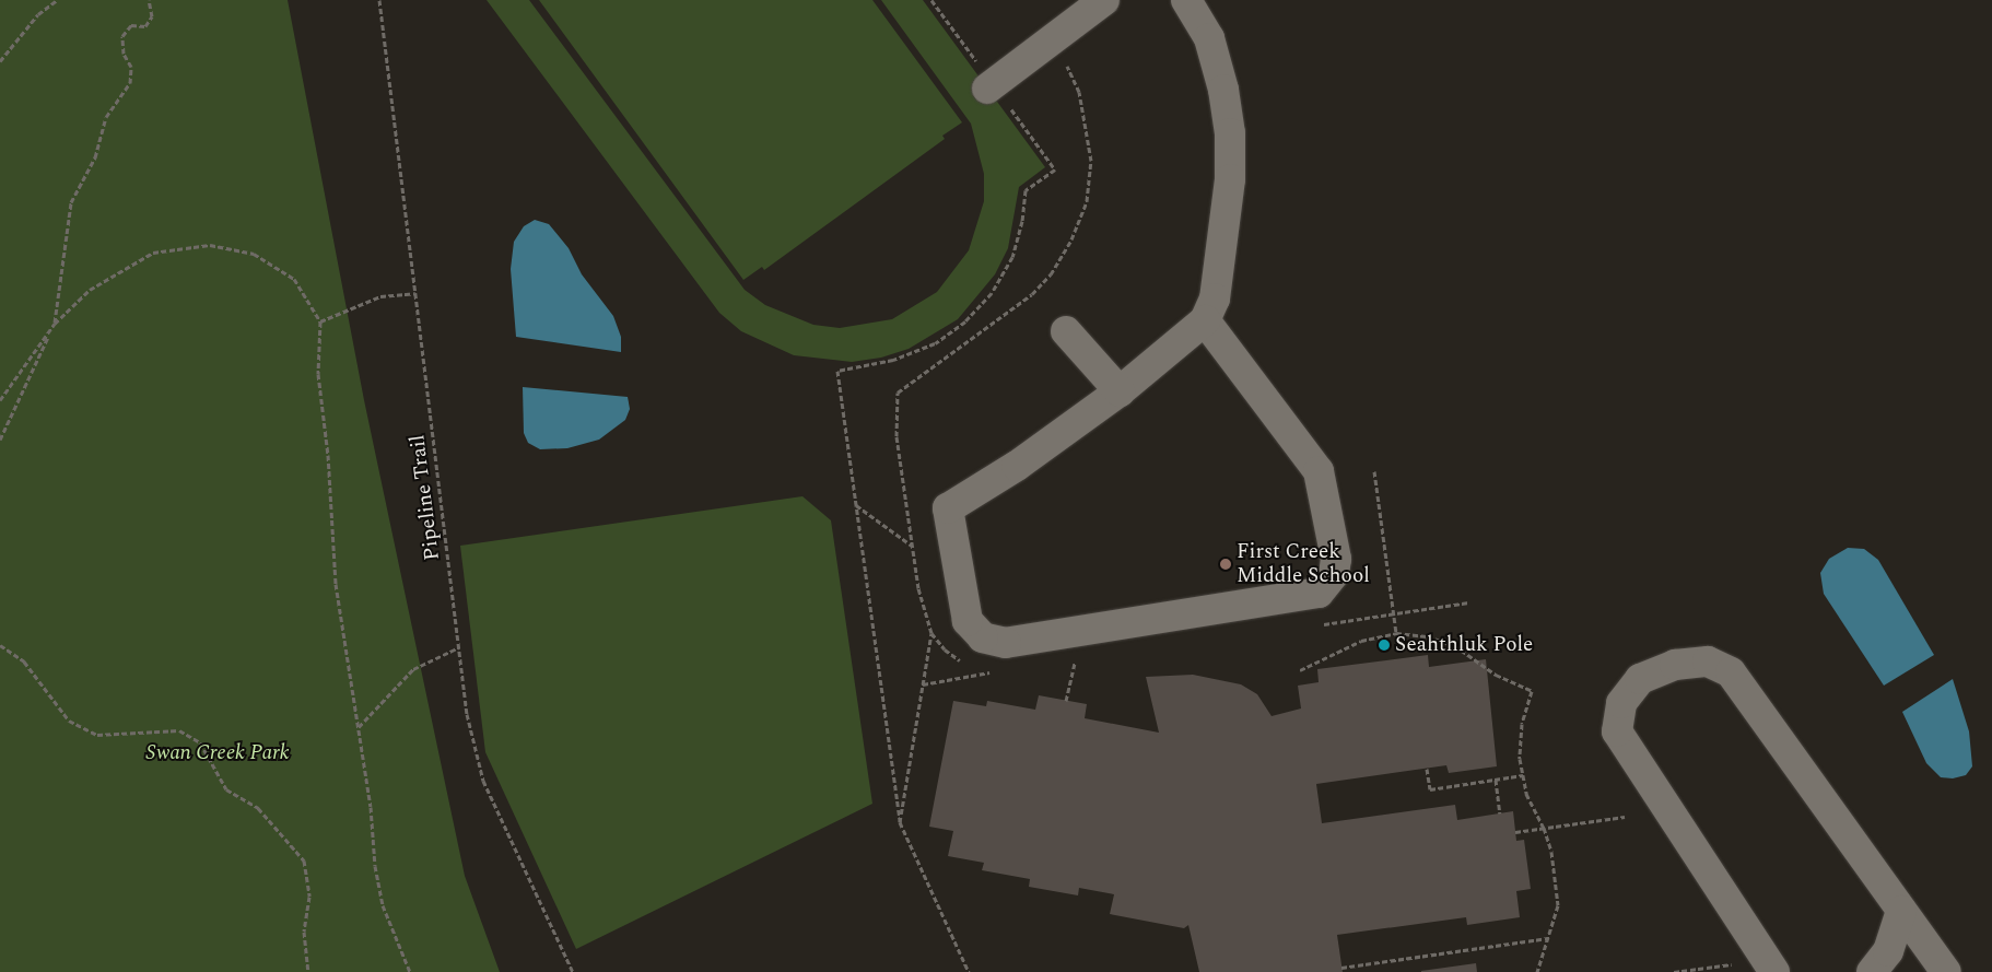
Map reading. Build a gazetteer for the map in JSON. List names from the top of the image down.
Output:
{
  "streets": {
    "path": ["Pipeline Trail"]
  },
  "parks": ["Swan Creek Park"],
  "places": ["First Creek Middle School", "Seahthluk Pole"]
}
